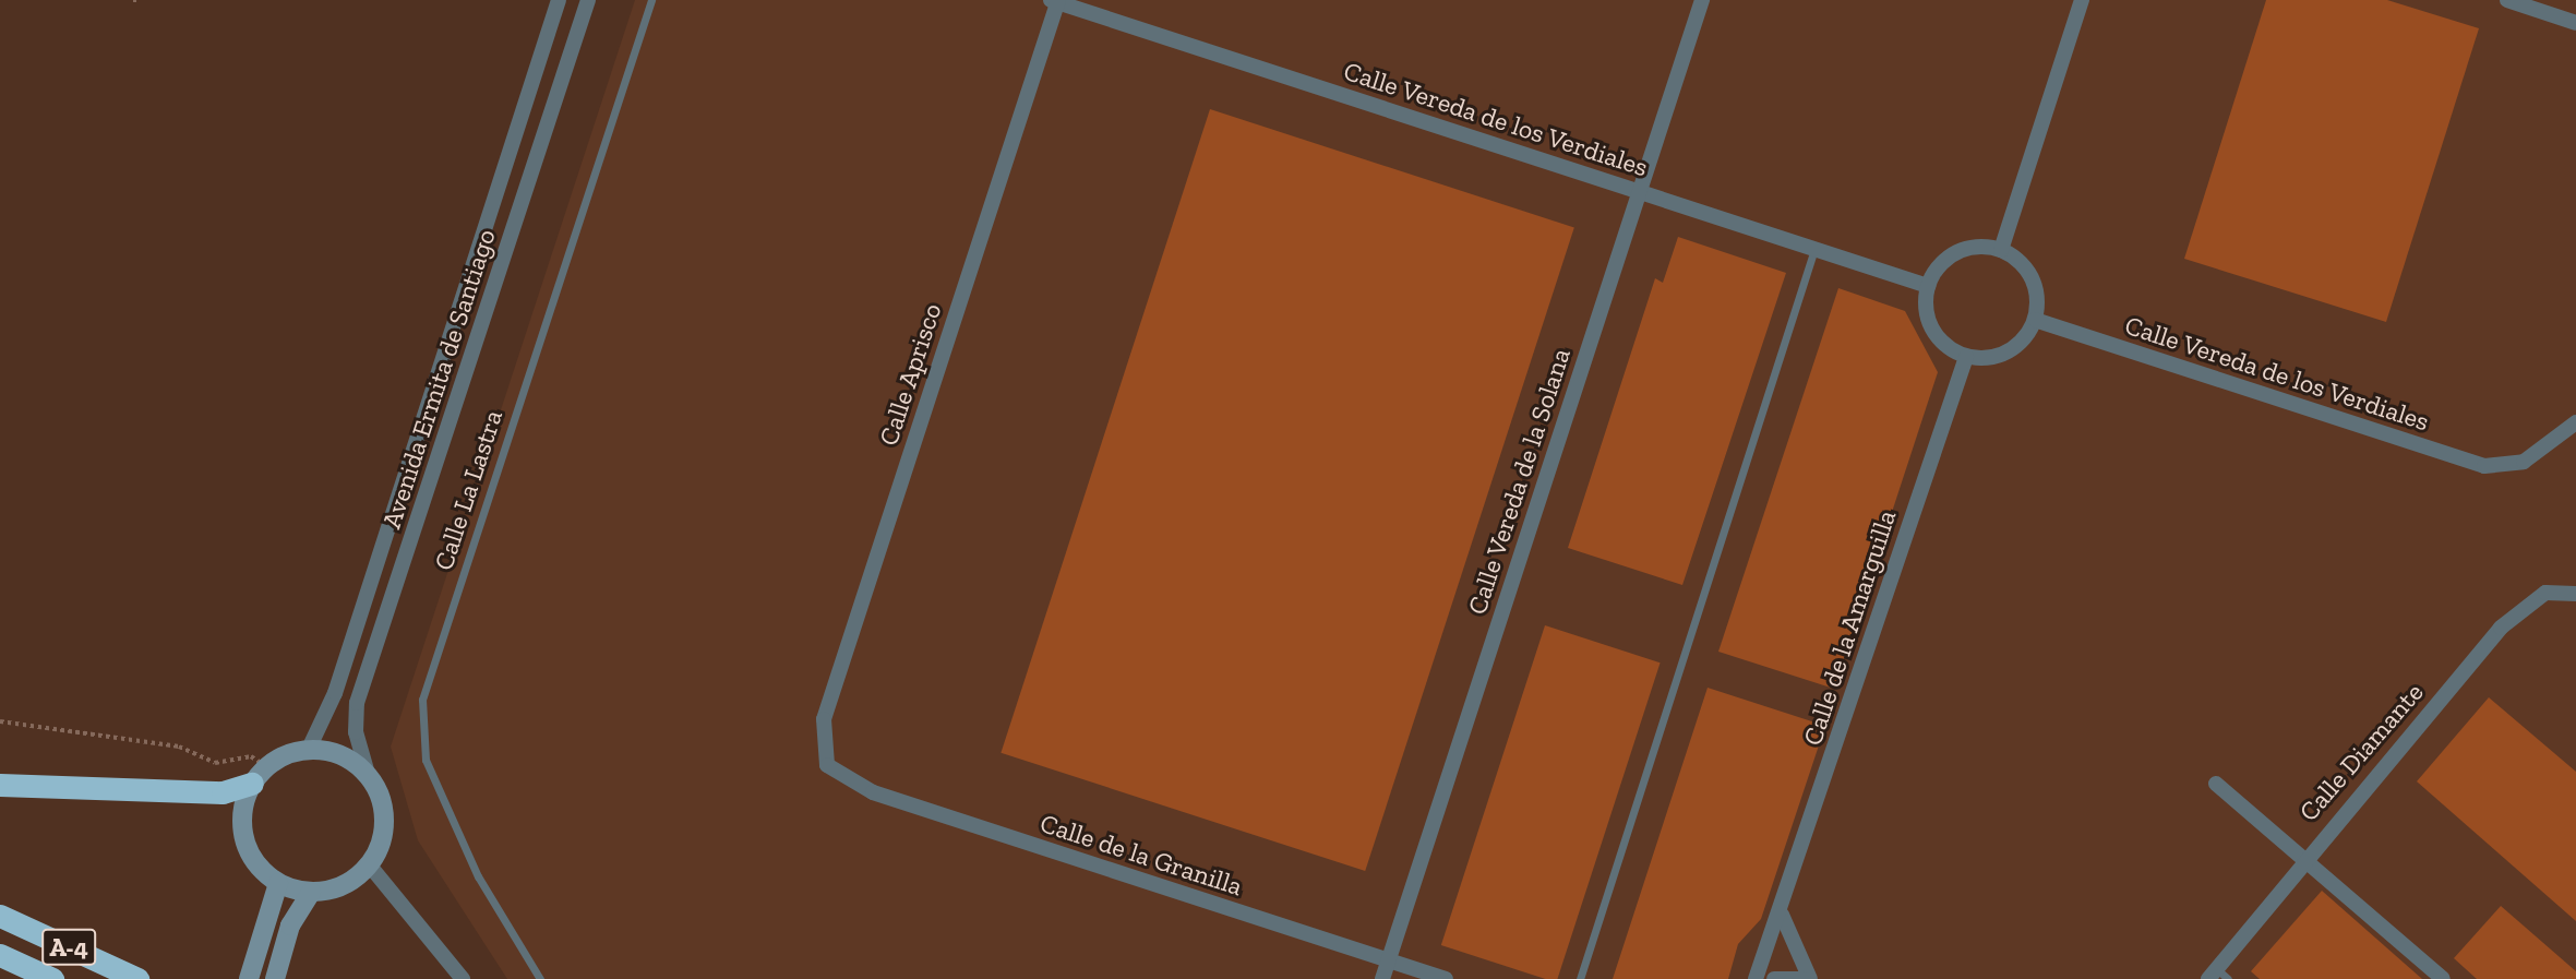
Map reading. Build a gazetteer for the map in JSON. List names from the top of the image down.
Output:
{
  "streets": {
    "highway": ["A-4"],
    "street": [
      "Calle Vereda de los Verdiales",
      "Calle Aprisco",
      "Avenida Ermita de Santiago",
      "Calle Vereda de la Solana",
      "Calle de la Amarguilla",
      "Calle Diamante",
      "Calle de la Granilla"
    ],
    "lane": ["Calle La Lastra"]
  },
  "crossings": [
    ["Calle Vereda de los Verdiales", "Calle Aprisco"],
    ["Calle Vereda de los Verdiales", "Calle Vereda de la Solana"],
    ["Calle Vereda de los Verdiales", "Calle de la Amarguilla"],
    ["Calle Aprisco", "Calle de la Granilla"],
    ["Calle Vereda de la Solana", "Calle de la Granilla"]
  ]
}
